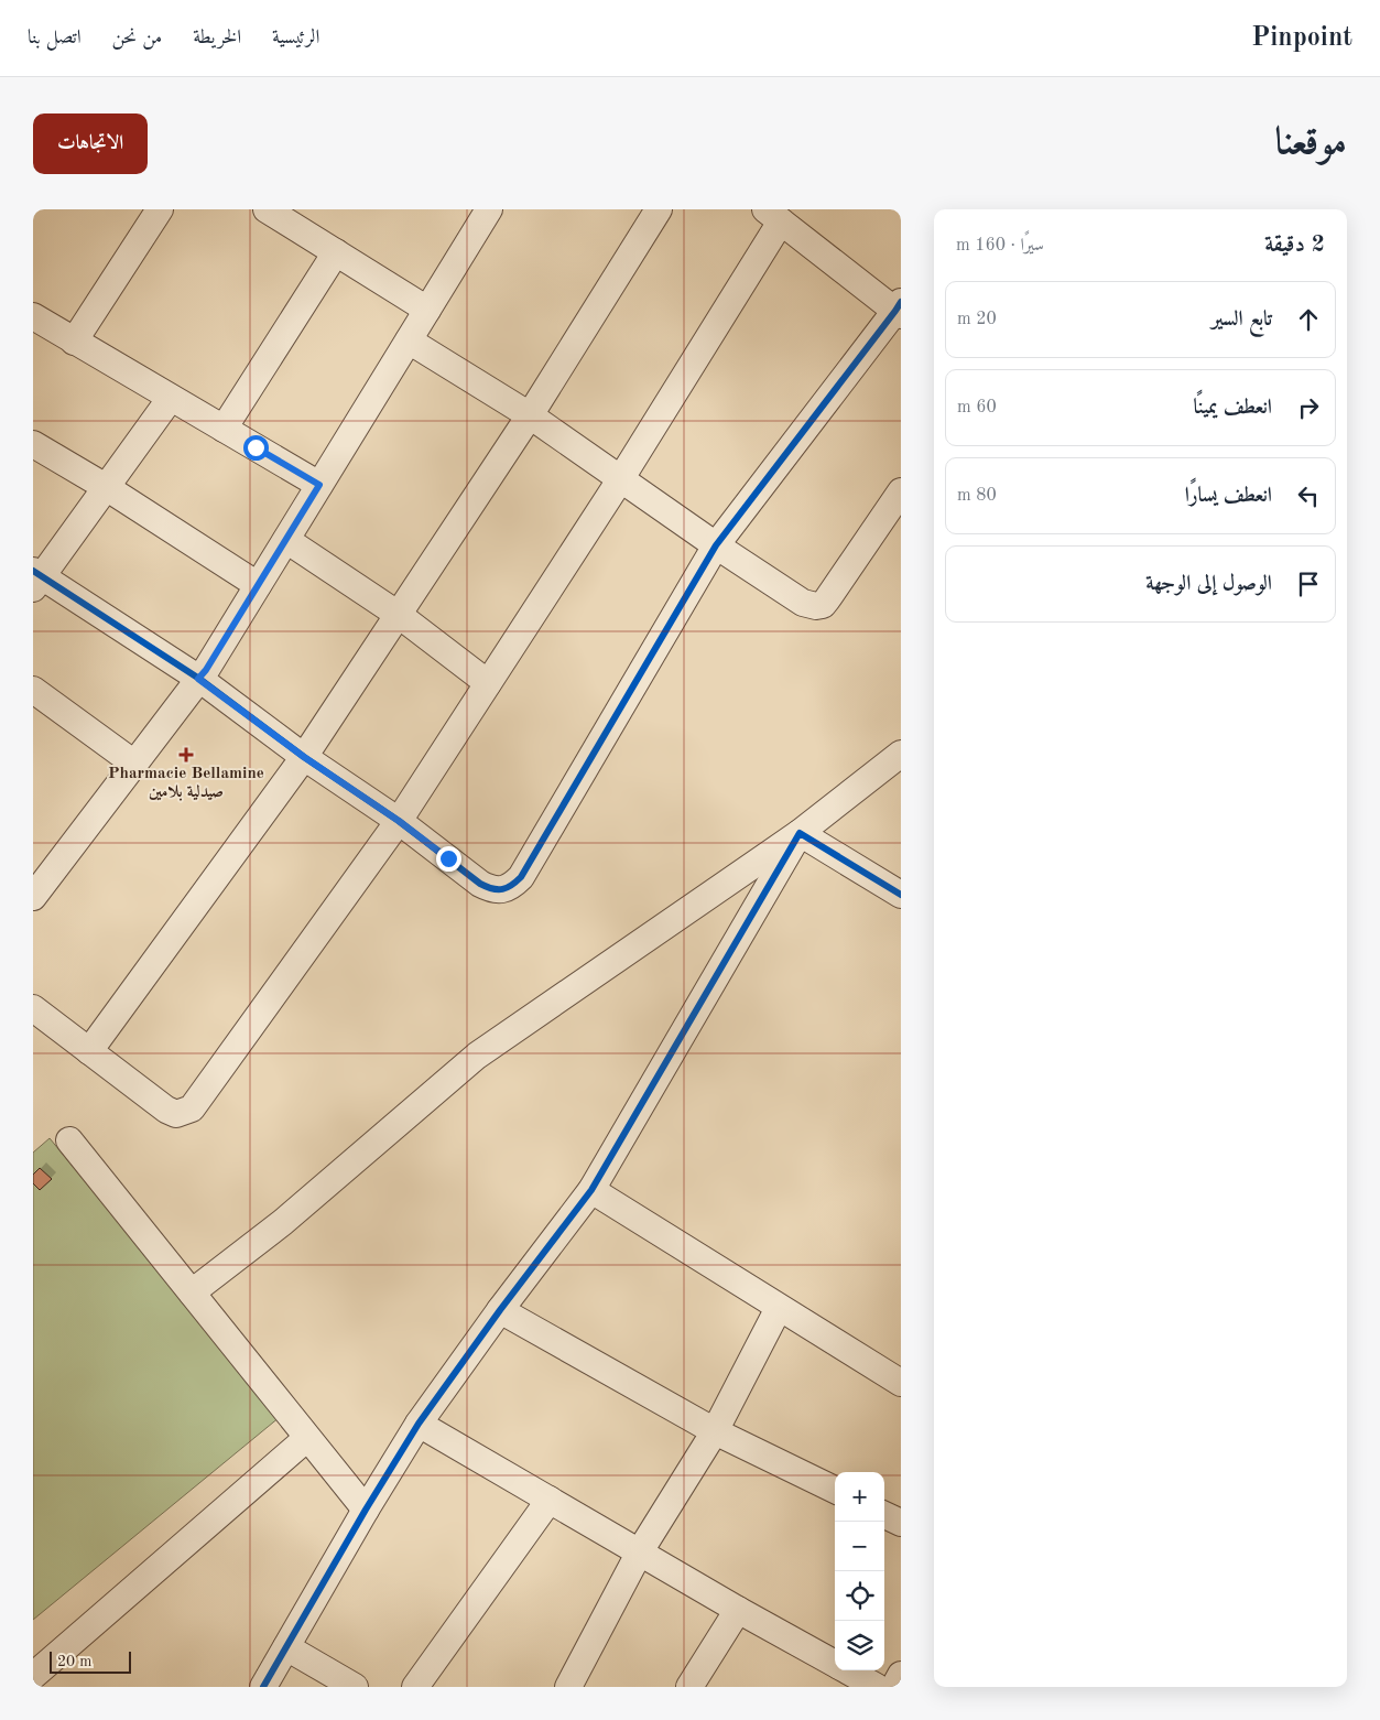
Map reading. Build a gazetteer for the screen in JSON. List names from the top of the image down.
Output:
{
  "places": {
    "health": ["Pharmacie Bellamine صيدلية بلامين"]
  },
  "scale_bar": "20 m",
  "page": {
    "header": "Pinpoint",
    "nav": [
      "الرئيسية",
      "الخريطة",
      "من نحن",
      "اتصل بنا"
    ],
    "title": "موقعنا",
    "buttons": "الاتجاهات",
    "heading": ["2 دقيقة", "سيرًا · 160 m"],
    "list": [
      ["تابع السير", "20 m"],
      ["انعطف يمينًا", "60 m"],
      ["انعطف يسارًا", "80 m"],
      "الوصول إلى الوجهة"
    ],
    "map_buttons": ["+", "−"],
    "scale": "20 m"
  }
}
